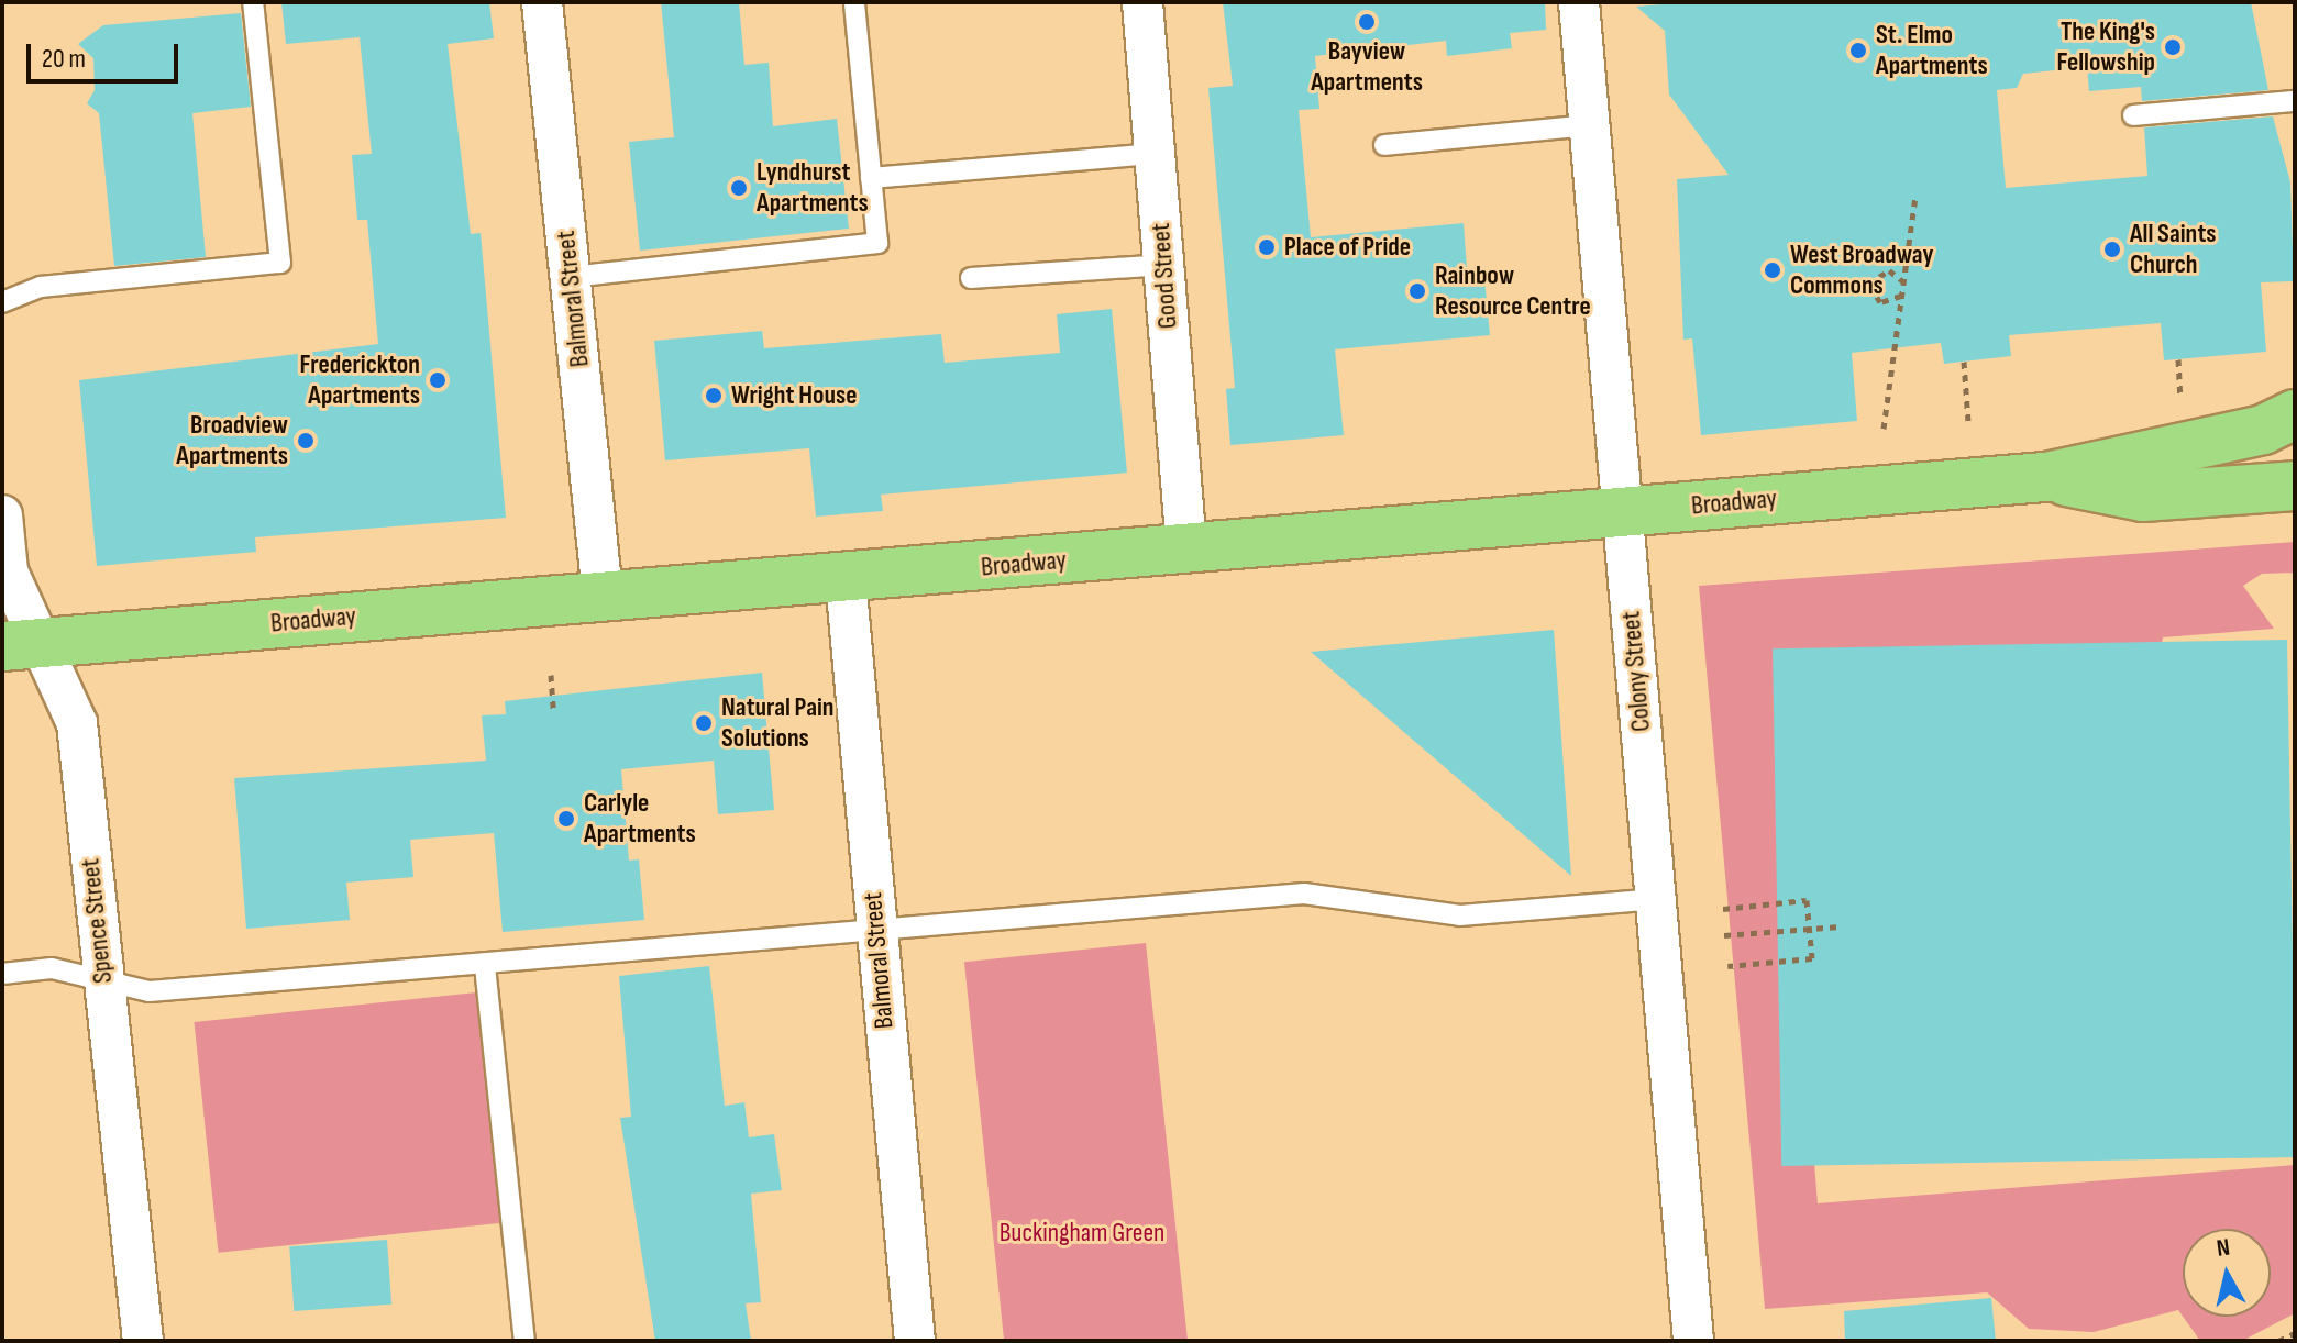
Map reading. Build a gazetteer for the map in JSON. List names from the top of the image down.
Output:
{
  "streets": {
    "highway": ["Broadway"],
    "street": [
      "Good Street",
      "Balmoral Street",
      "Colony Street",
      "Spence Street"
    ]
  },
  "crossings": [
    ["Good Street", "Broadway"],
    ["Balmoral Street", "Broadway"],
    ["Broadway", "Colony Street"],
    ["Broadway", "Spence Street"]
  ],
  "parks": ["Buckingham Green"],
  "places": [
    "Bayview Apartments",
    "The King's Fellowship",
    "St. Elmo Apartments",
    "Lyndhurst Apartments",
    "Place of Pride",
    "All Saints Church",
    "West Broadway Commons",
    "Rainbow Resource Centre",
    "Frederickton Apartments",
    "Wright House",
    "Broadview Apartments",
    "Natural Pain Solutions",
    "Carlyle Apartments"
  ],
  "scale_bar": "20 m",
  "north": "top"
}
